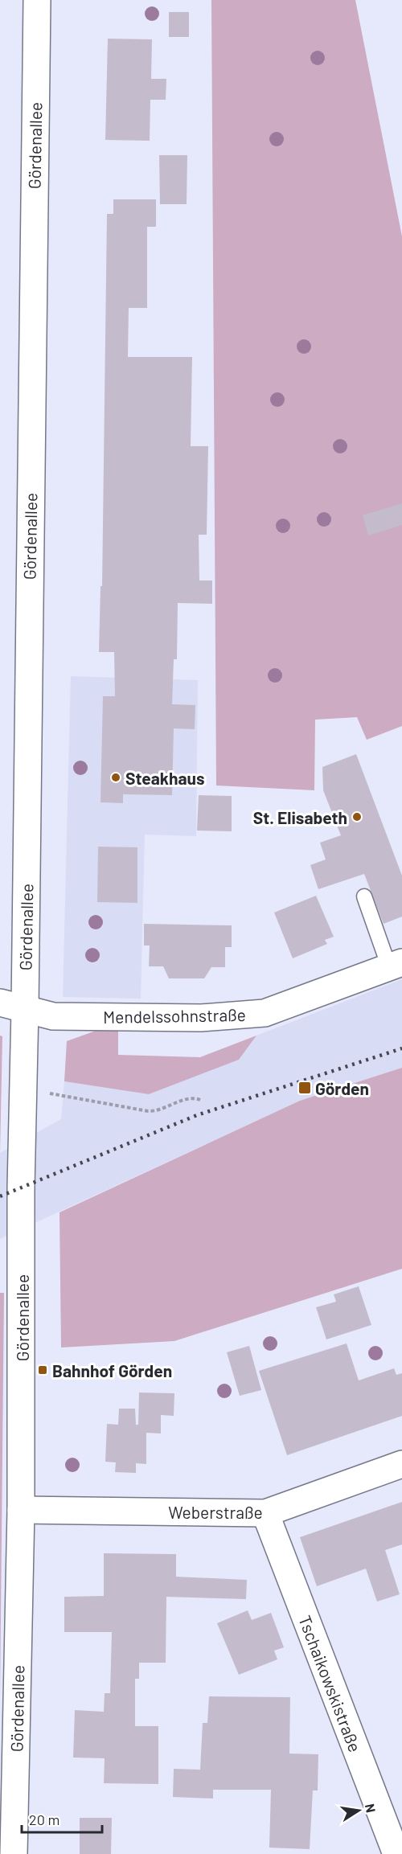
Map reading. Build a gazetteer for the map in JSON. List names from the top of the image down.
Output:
{
  "streets": {
    "street": [
      "Gördenallee",
      "Mendelssohnstraße",
      "Weberstraße",
      "Tschaikowskistraße"
    ]
  },
  "crossings": [
    ["Gördenallee", "Mendelssohnstraße"],
    ["Gördenallee", "Weberstraße"],
    ["Weberstraße", "Tschaikowskistraße"]
  ],
  "places": {
    "other": ["Steakhaus", "St. Elisabeth"],
    "transit": ["Görden", "Bahnhof Görden"]
  },
  "scale_bar": "20 m",
  "north": "right"
}
